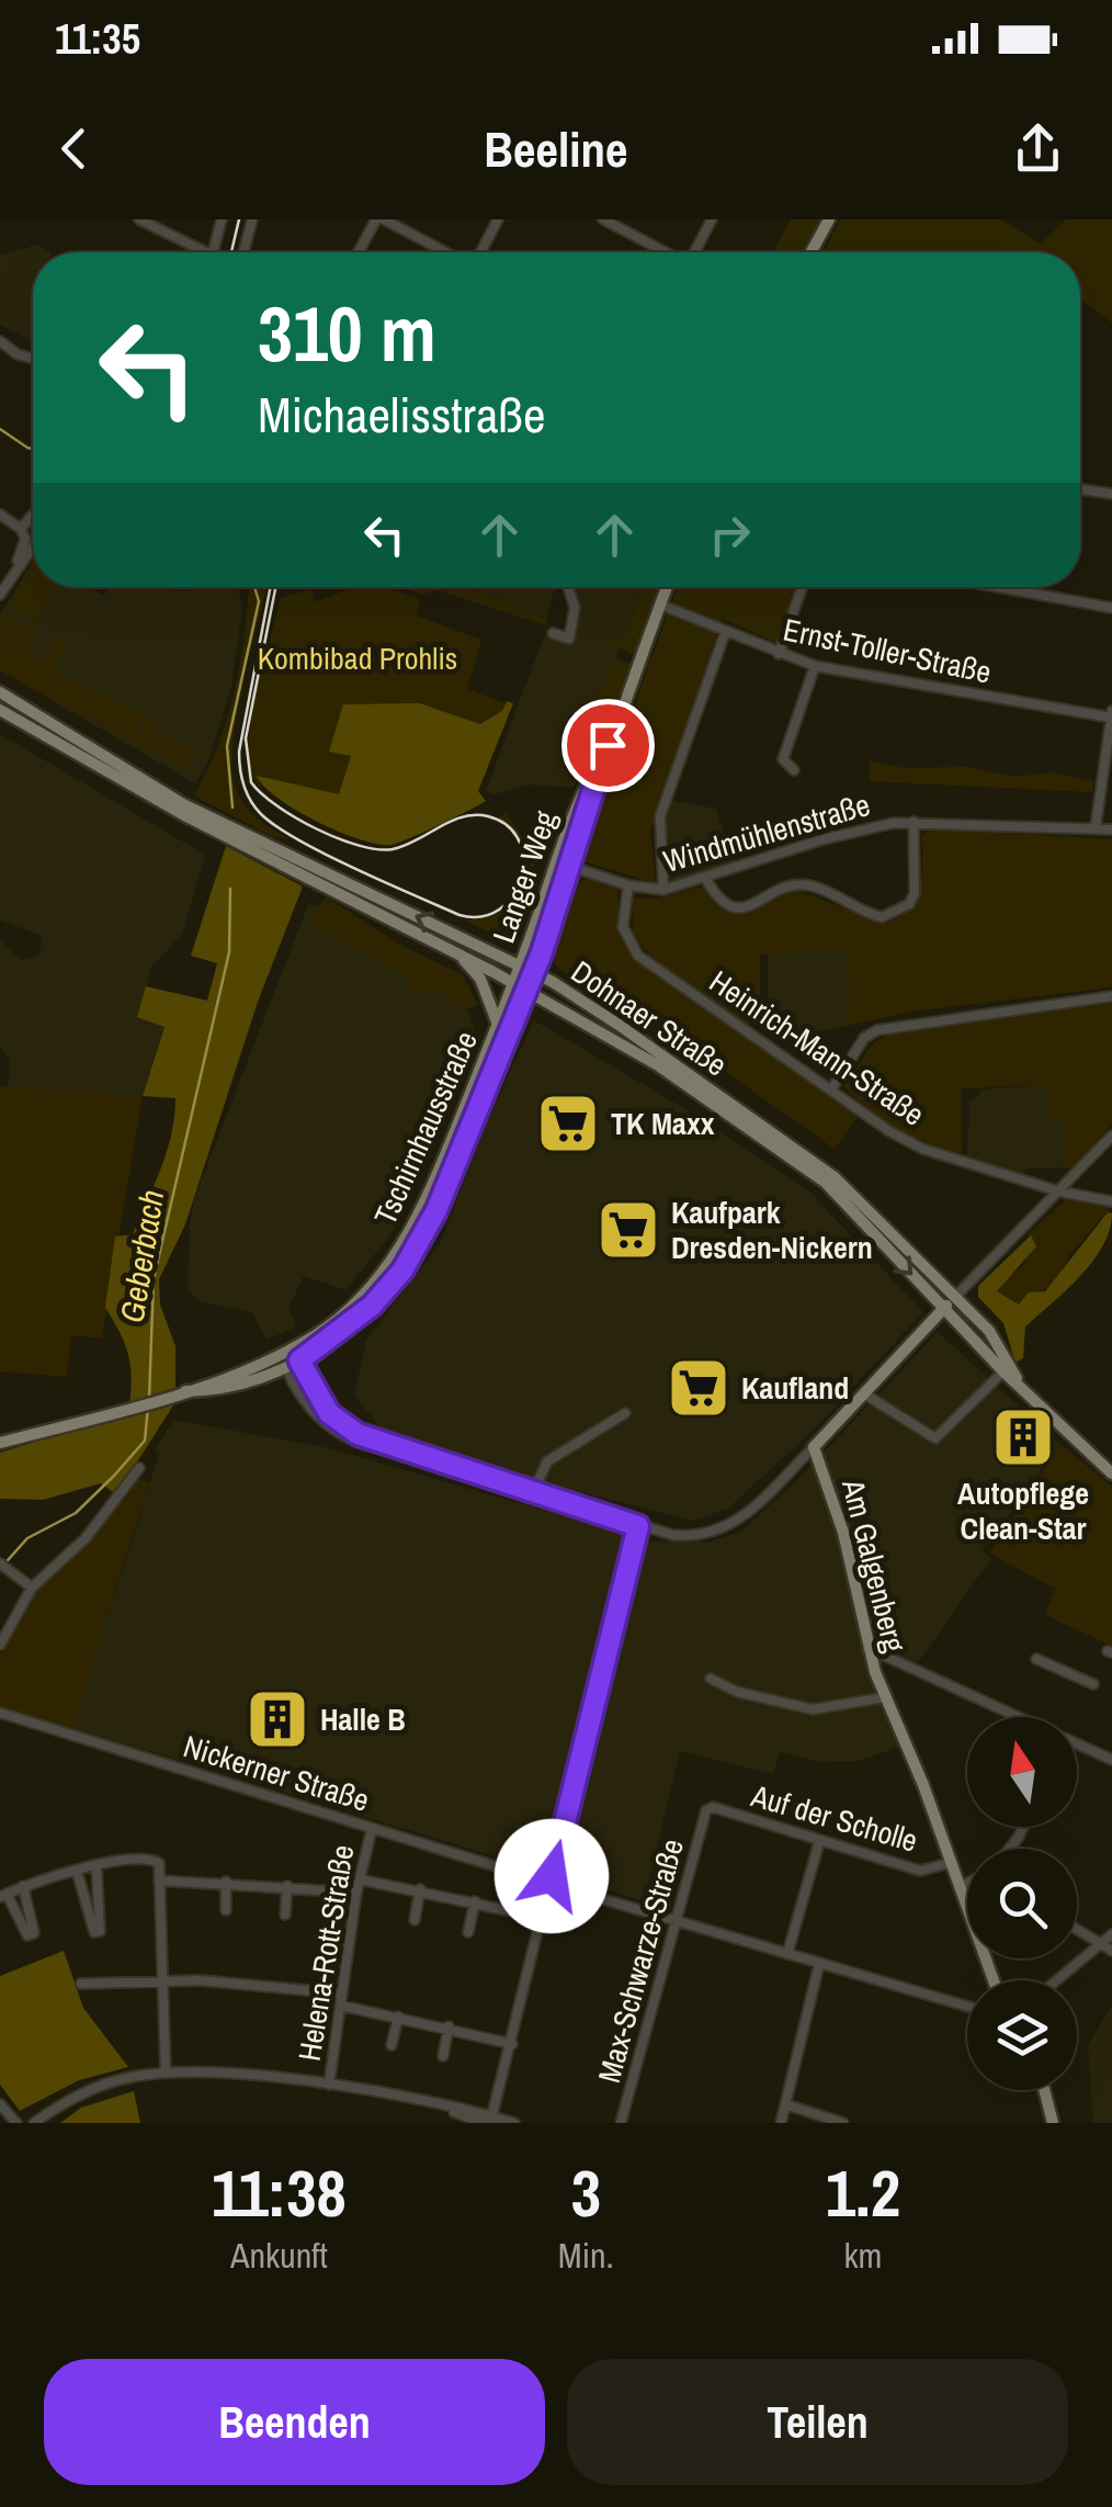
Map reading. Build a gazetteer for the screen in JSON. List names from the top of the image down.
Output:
{
  "streets": {
    "main road": [
      "Langer Weg",
      "Dohnaer Straße",
      "Tschirnhausstraße",
      "Am Galgenberg"
    ],
    "street": [
      "Ernst-Toller-Straße",
      "Windmühlenstraße",
      "Heinrich-Mann-Straße",
      "Nickerner Straße",
      "Auf der Scholle",
      "Helena-Rott-Straße",
      "Max-Schwarze-Straße"
    ]
  },
  "crossings": [
    ["Ernst-Toller-Straße", "Langer Weg"],
    ["Windmühlenstraße", "Langer Weg"],
    ["Windmühlenstraße", "Heinrich-Mann-Straße"],
    ["Langer Weg", "Dohnaer Straße"],
    ["Langer Weg", "Tschirnhausstraße"],
    ["Dohnaer Straße", "Tschirnhausstraße"],
    ["Am Galgenberg", "Auf der Scholle"],
    ["Nickerner Straße", "Helena-Rott-Straße"],
    ["Auf der Scholle", "Max-Schwarze-Straße"]
  ],
  "water": ["Geberbach"],
  "parks": ["Kombibad Prohlis"],
  "places": {
    "supermarket": ["TK Maxx", "Kaufpark Dresden-Nickern", "Kaufland"],
    "building": ["Autopflege Clean-Star", "Halle B"]
  },
  "north": "top",
  "page": {
    "status": "11:35",
    "header": "Beeline",
    "turn": ["310 m", "Michaelisstraße"],
    "eta": [
      "11:38",
      "Ankunft",
      "3",
      "Min.",
      "1.2",
      "km"
    ],
    "buttons": ["Beenden", "Teilen"]
  }
}
